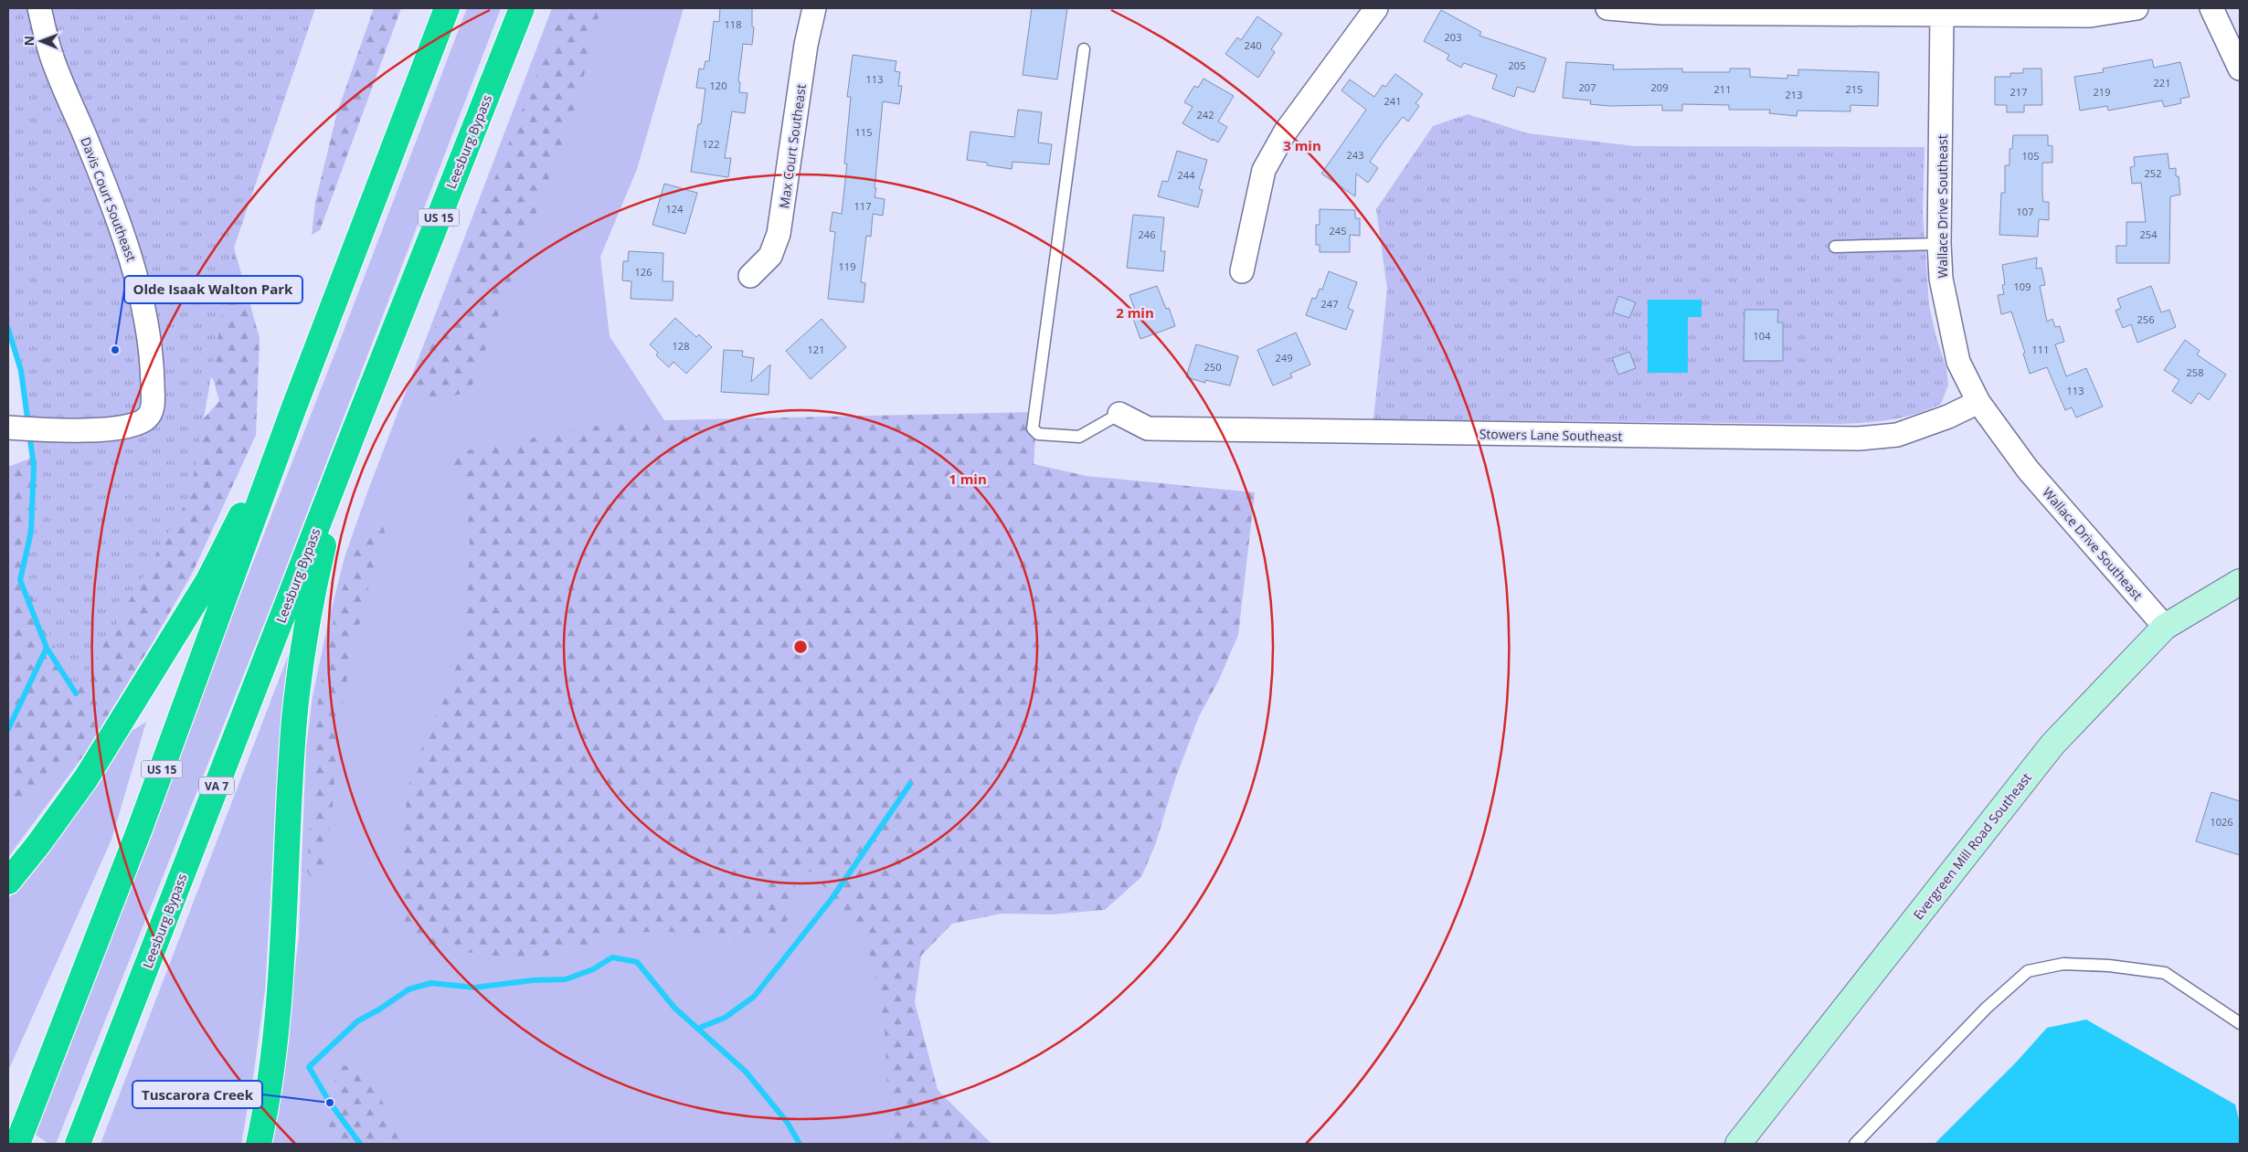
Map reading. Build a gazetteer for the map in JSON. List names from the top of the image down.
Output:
{
  "streets": {
    "highway": ["Leesburg Bypass", "US 15", "VA 7"],
    "main road": ["Evergreen Mill Road Southeast"],
    "street": [
      "Max Court Southeast",
      "Davis Court Southeast",
      "Wallace Drive Southeast",
      "Stowers Lane Southeast"
    ]
  },
  "crossings": [
    ["Wallace Drive Southeast", "Stowers Lane Southeast"],
    ["Wallace Drive Southeast", "Evergreen Mill Road Southeast"]
  ],
  "places": ["Olde Isaak Walton Park", "Tuscarora Creek"],
  "house_numbers": [
    "118",
    "203",
    "240",
    "205",
    "113",
    "221",
    "120",
    "207",
    "209",
    "211",
    "215",
    "217",
    "219",
    "213",
    "241",
    "242",
    "115",
    "122",
    "243",
    "105",
    "252",
    "244",
    "117",
    "124",
    "107",
    "245",
    "246",
    "254",
    "119",
    "126",
    "109",
    "247",
    "256",
    "104",
    "128",
    "121",
    "111",
    "249",
    "250",
    "258",
    "113",
    "1026"
  ],
  "north": "left",
  "rings": ["3 min", "2 min", "1 min"]
}
